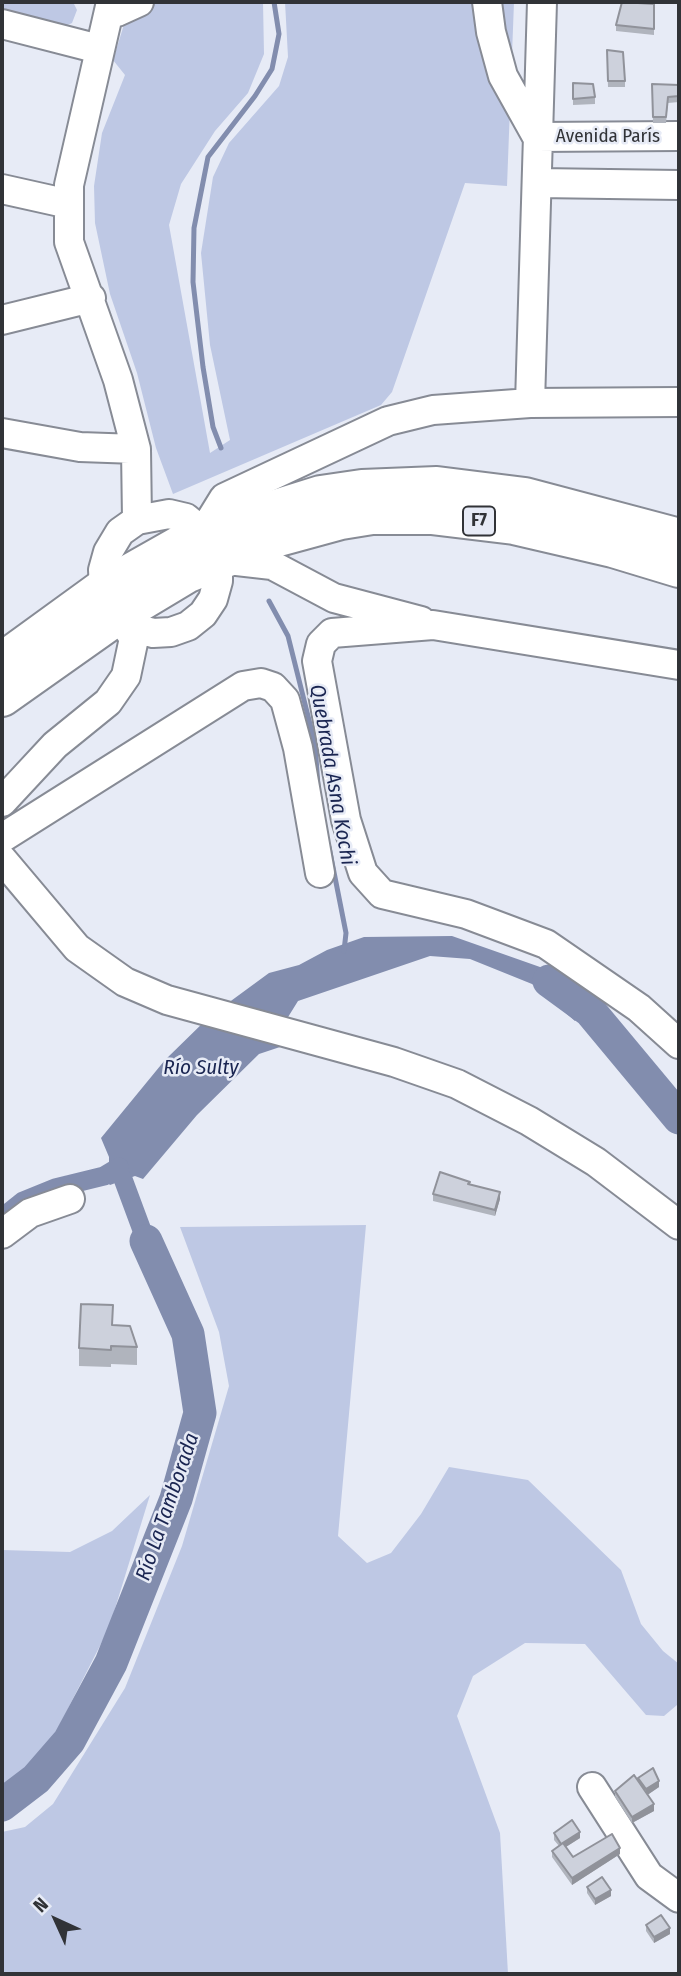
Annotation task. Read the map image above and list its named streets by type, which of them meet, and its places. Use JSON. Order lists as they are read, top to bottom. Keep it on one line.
{"streets":{"highway":["F7"],"street":["Avenida París"]},"water":["Quebrada Asna Kochi","Río Sulty","Río La Tamborada"],"north":"top left"}
